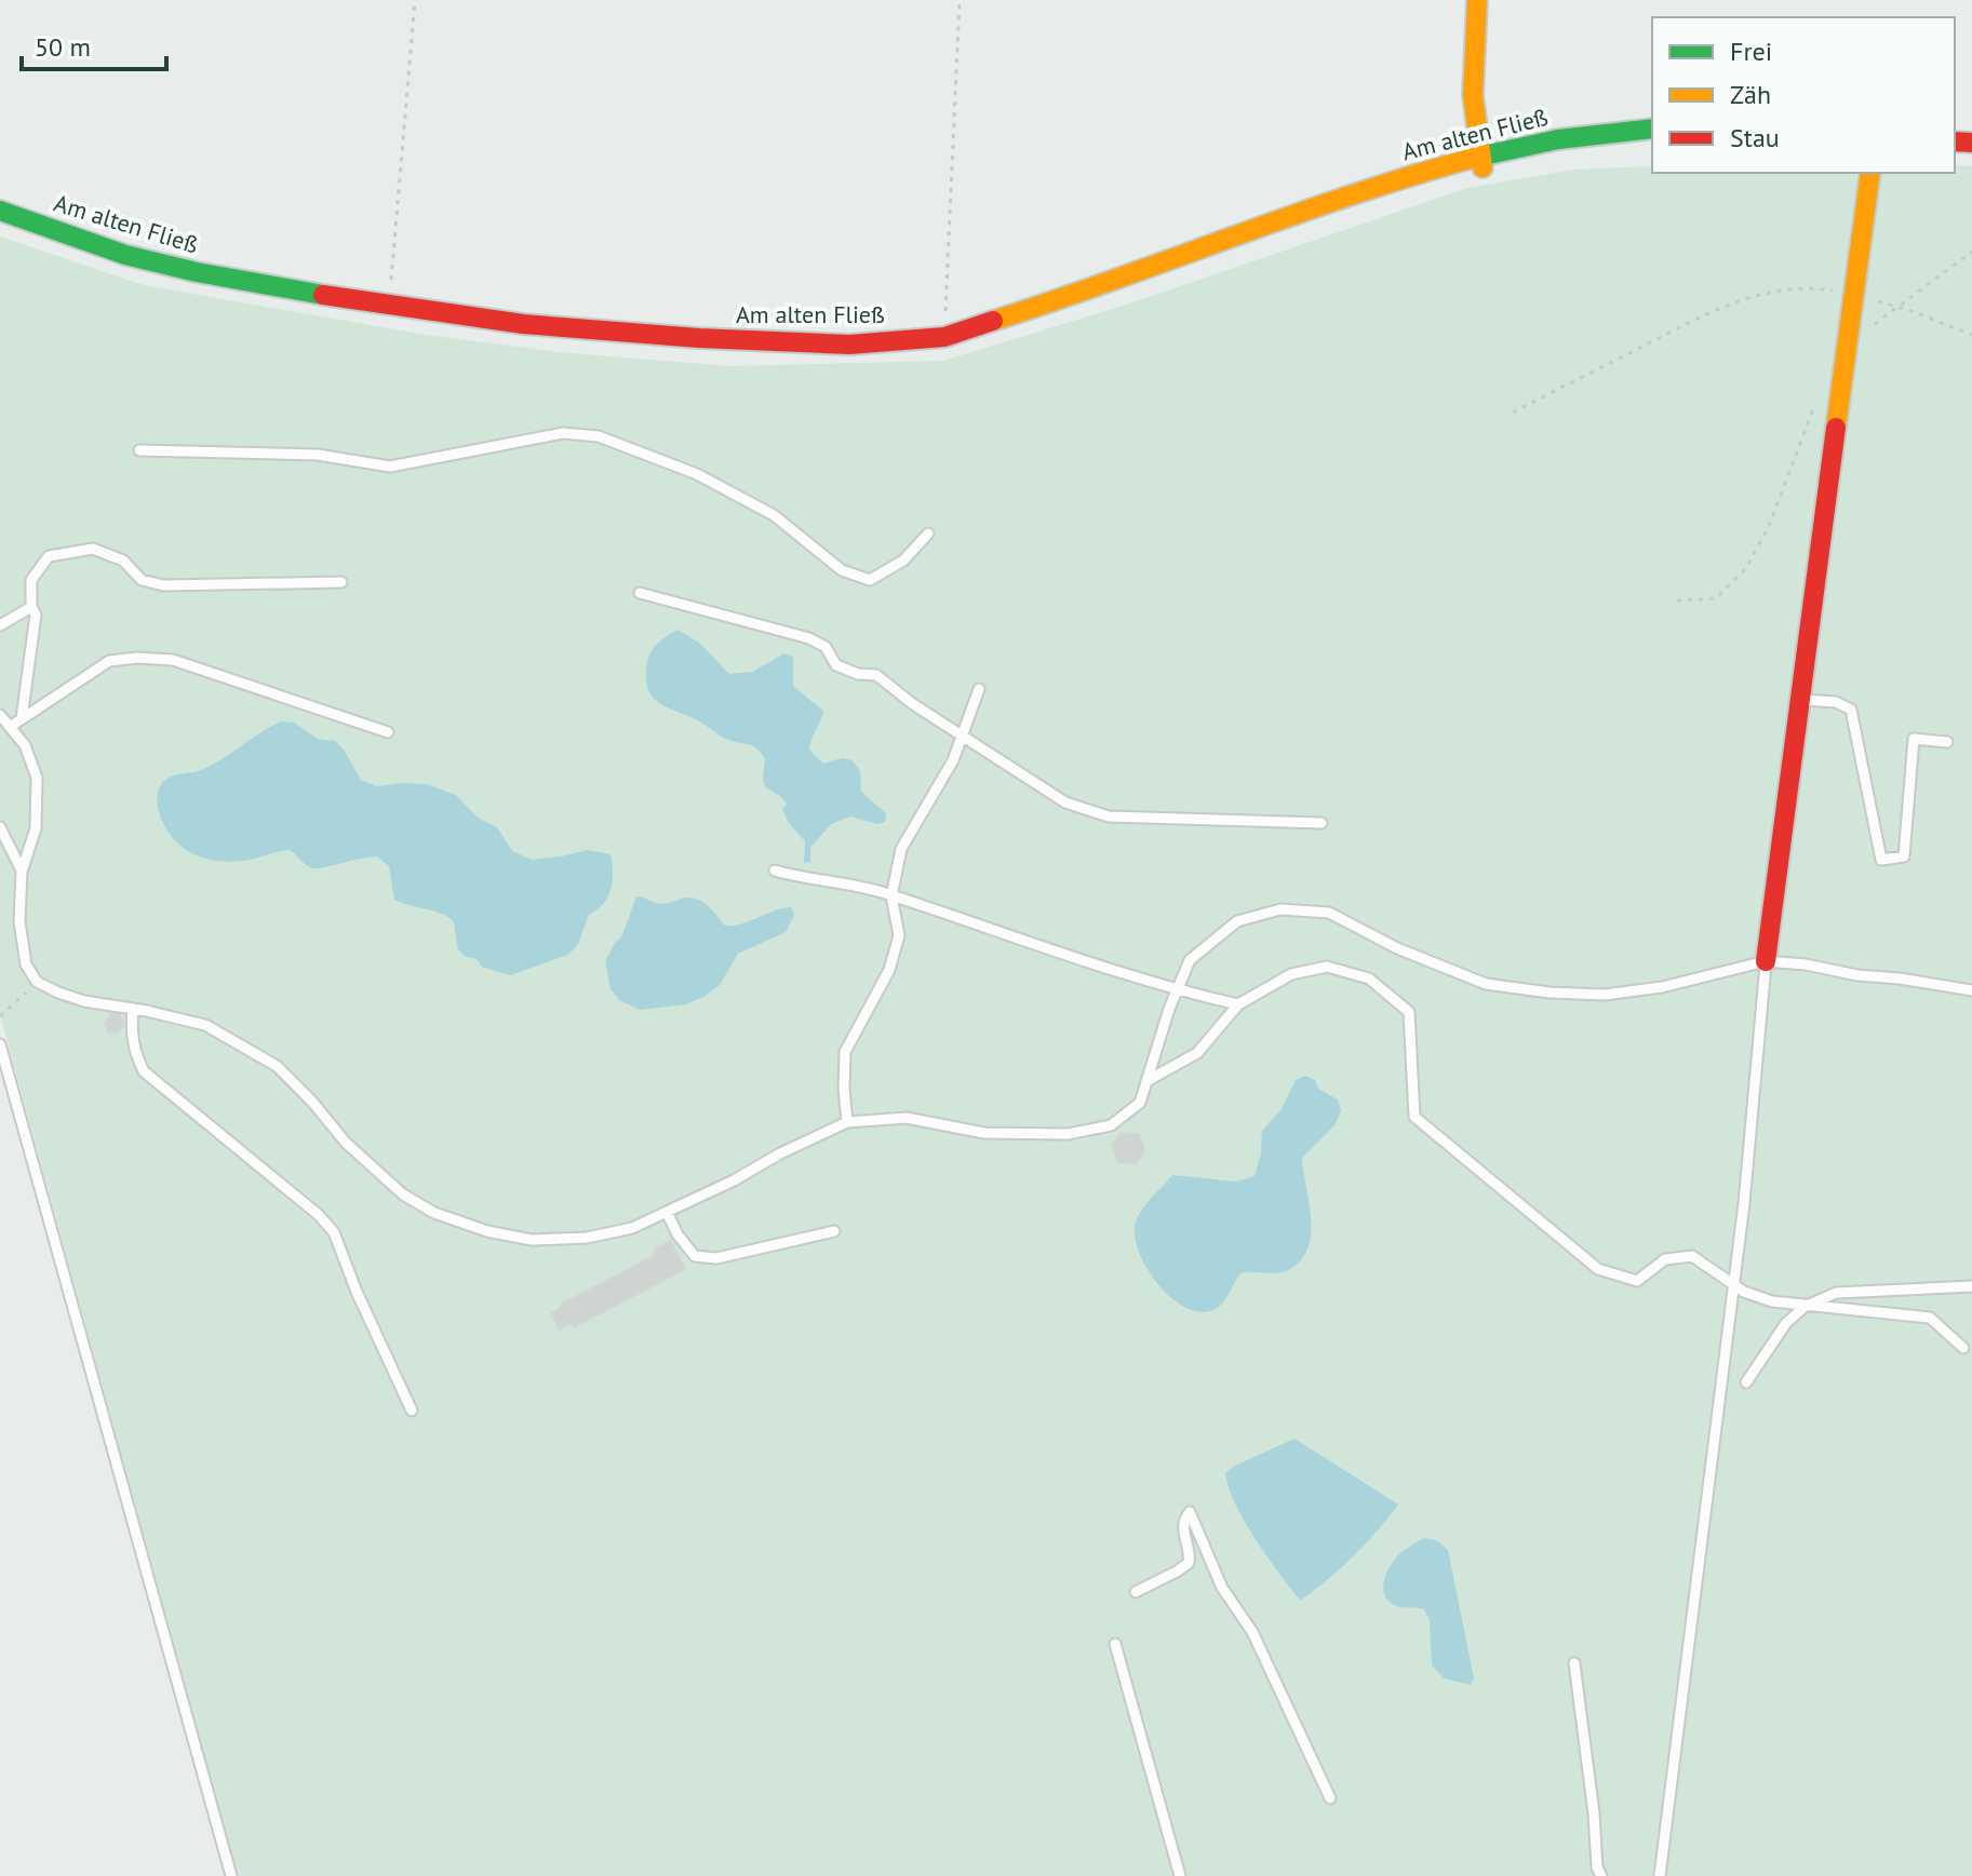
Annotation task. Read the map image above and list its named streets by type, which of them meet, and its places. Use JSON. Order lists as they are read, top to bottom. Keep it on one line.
{"streets":{"main road":["Am alten Fließ"]},"legend":["Frei","Zäh","Stau"],"scale_bar":"50 m"}
